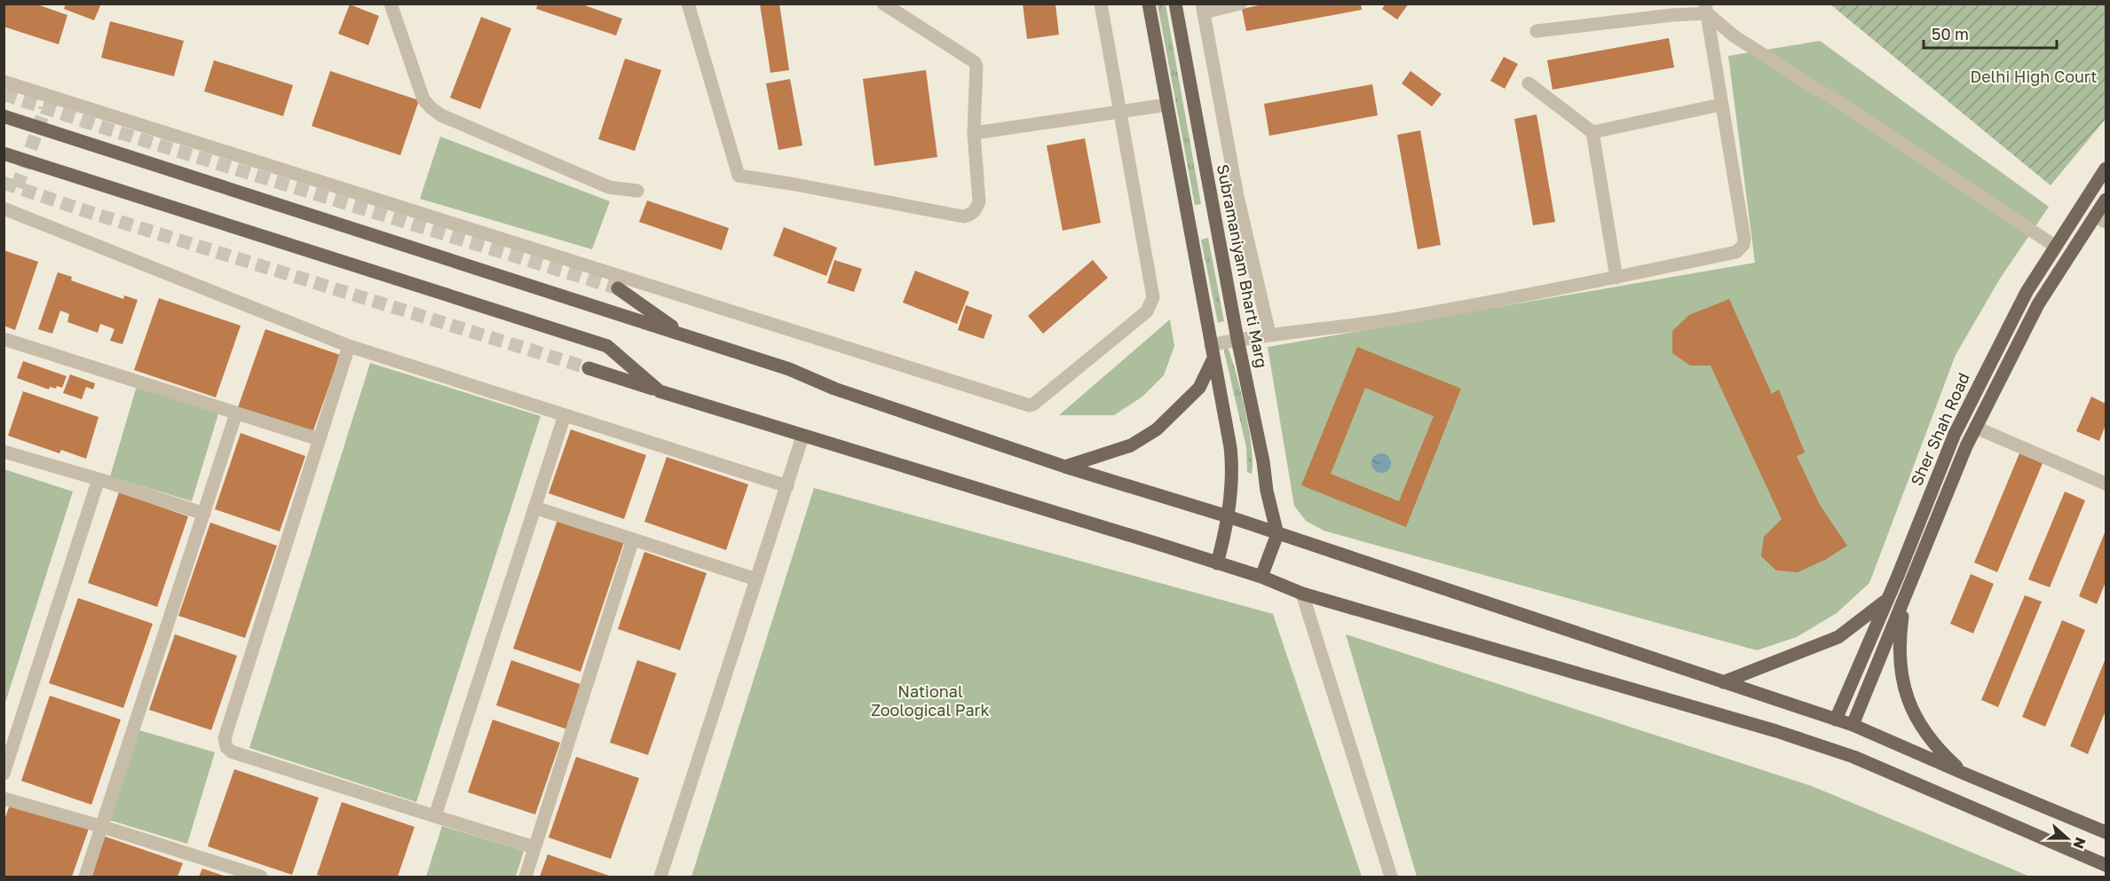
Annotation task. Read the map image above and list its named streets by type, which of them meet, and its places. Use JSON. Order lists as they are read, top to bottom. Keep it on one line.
{"streets":{"main road":["Subramaniyam Bharti Marg","Sher Shah Road"]},"parks":["Delhi High Court","National Zoological Park"],"scale_bar":"50 m","north":"right"}
